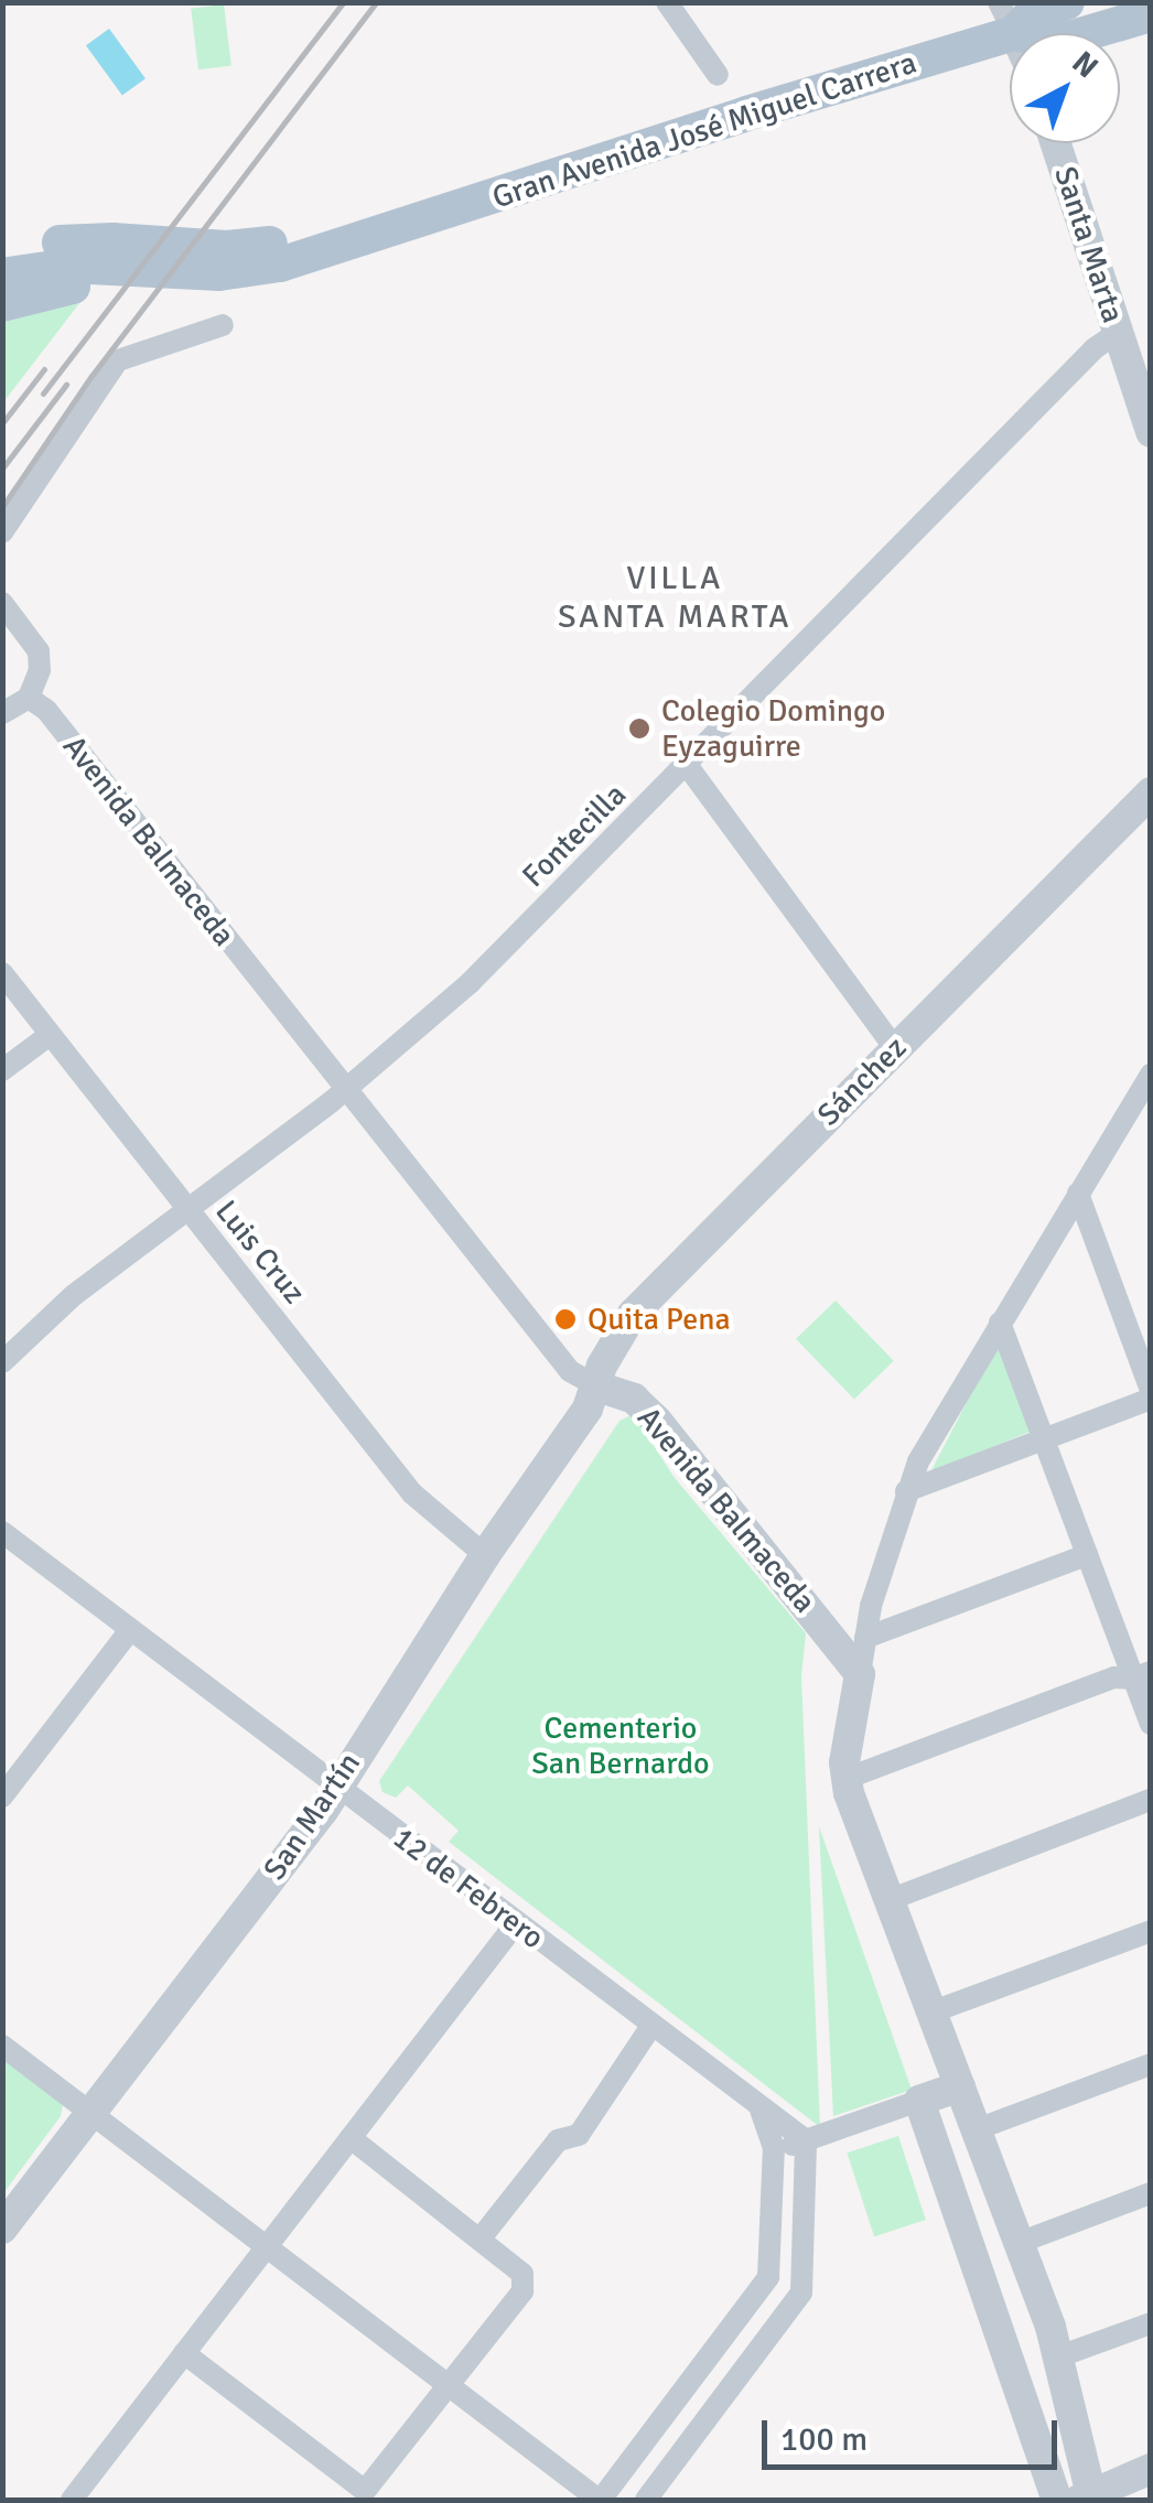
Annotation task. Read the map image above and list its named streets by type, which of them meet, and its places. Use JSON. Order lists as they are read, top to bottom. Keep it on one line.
{"streets":{"main road":["Gran Avenida José Miguel Carrera"],"street":["Santa Marta","Fontecilla","Avenida Balmaceda","Sánchez","Luis Cruz","San Martín","12 de Febrero"]},"crossings":[["Santa Marta","Fontecilla"],["Fontecilla","Avenida Balmaceda"],["Fontecilla","Luis Cruz"],["Avenida Balmaceda","Sánchez"],["Avenida Balmaceda","San Martín"],["Sánchez","San Martín"],["Luis Cruz","San Martín"],["San Martín","12 de Febrero"]],"districts":["VILLA SANTA MARTA"],"parks":["Cementerio San Bernardo"],"places":["Colegio Domingo Eyzaguirre","Quita Pena"],"scale_bar":"100 m","north":"top right"}
